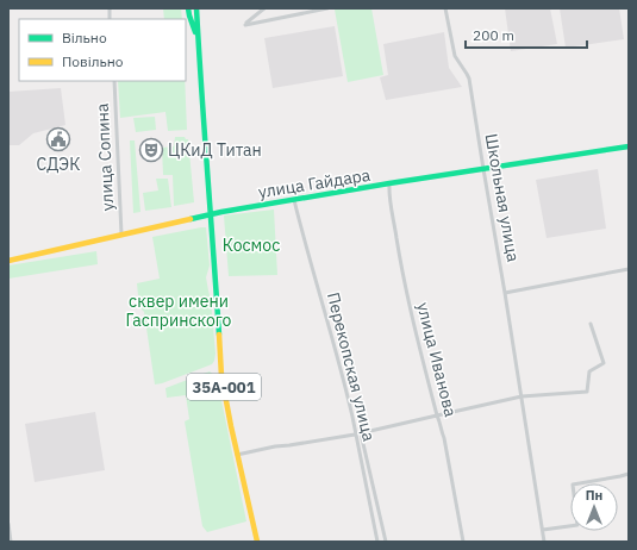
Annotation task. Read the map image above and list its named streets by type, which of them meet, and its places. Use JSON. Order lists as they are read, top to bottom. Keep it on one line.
{"streets":{"main road":["улица Гайдара","35А-001"],"street":["улица Сопина","Школьная улица","улица Иванова","Перекопская улица"]},"crossings":[["улица Сопина","улица Гайдара"],["улица Гайдара","Школьная улица"],["улица Гайдара","улица Иванова"],["улица Гайдара","Перекопская улица"],["улица Гайдара","35А-001"]],"parks":["Космос","сквер имени Гаспринского"],"places":{"public building":["СДЭК"],"theatre":["ЦКиД Титан"]},"legend":["Вільно","Повільно"],"scale_bar":"200 m","north":"top"}
